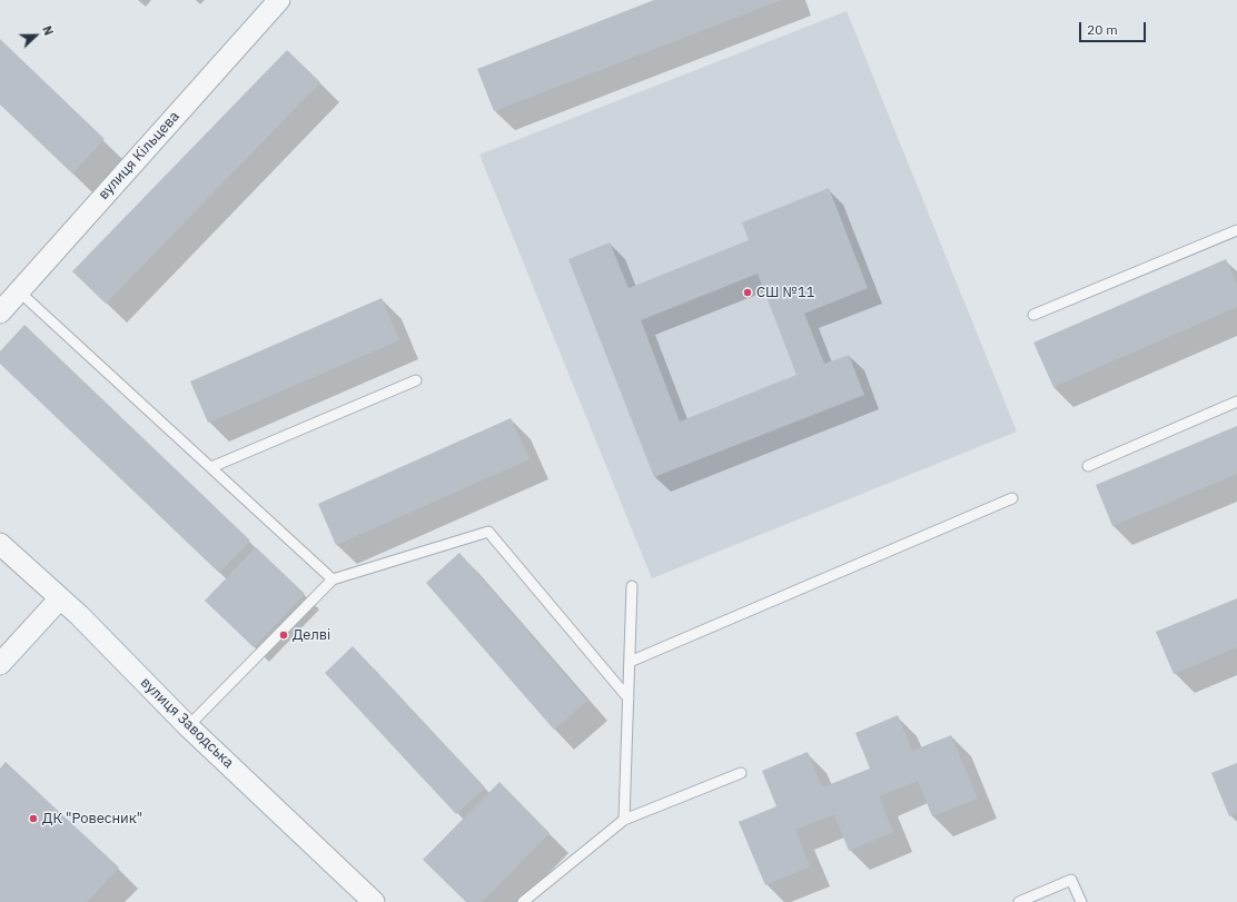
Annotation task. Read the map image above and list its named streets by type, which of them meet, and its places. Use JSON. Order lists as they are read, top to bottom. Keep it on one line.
{"streets":{"street":["вулиця Кільцева","вулиця Заводська"]},"places":["СШ №11","Делвi","ДК \"Ровесник\""],"scale_bar":"20 m","north":"right"}
